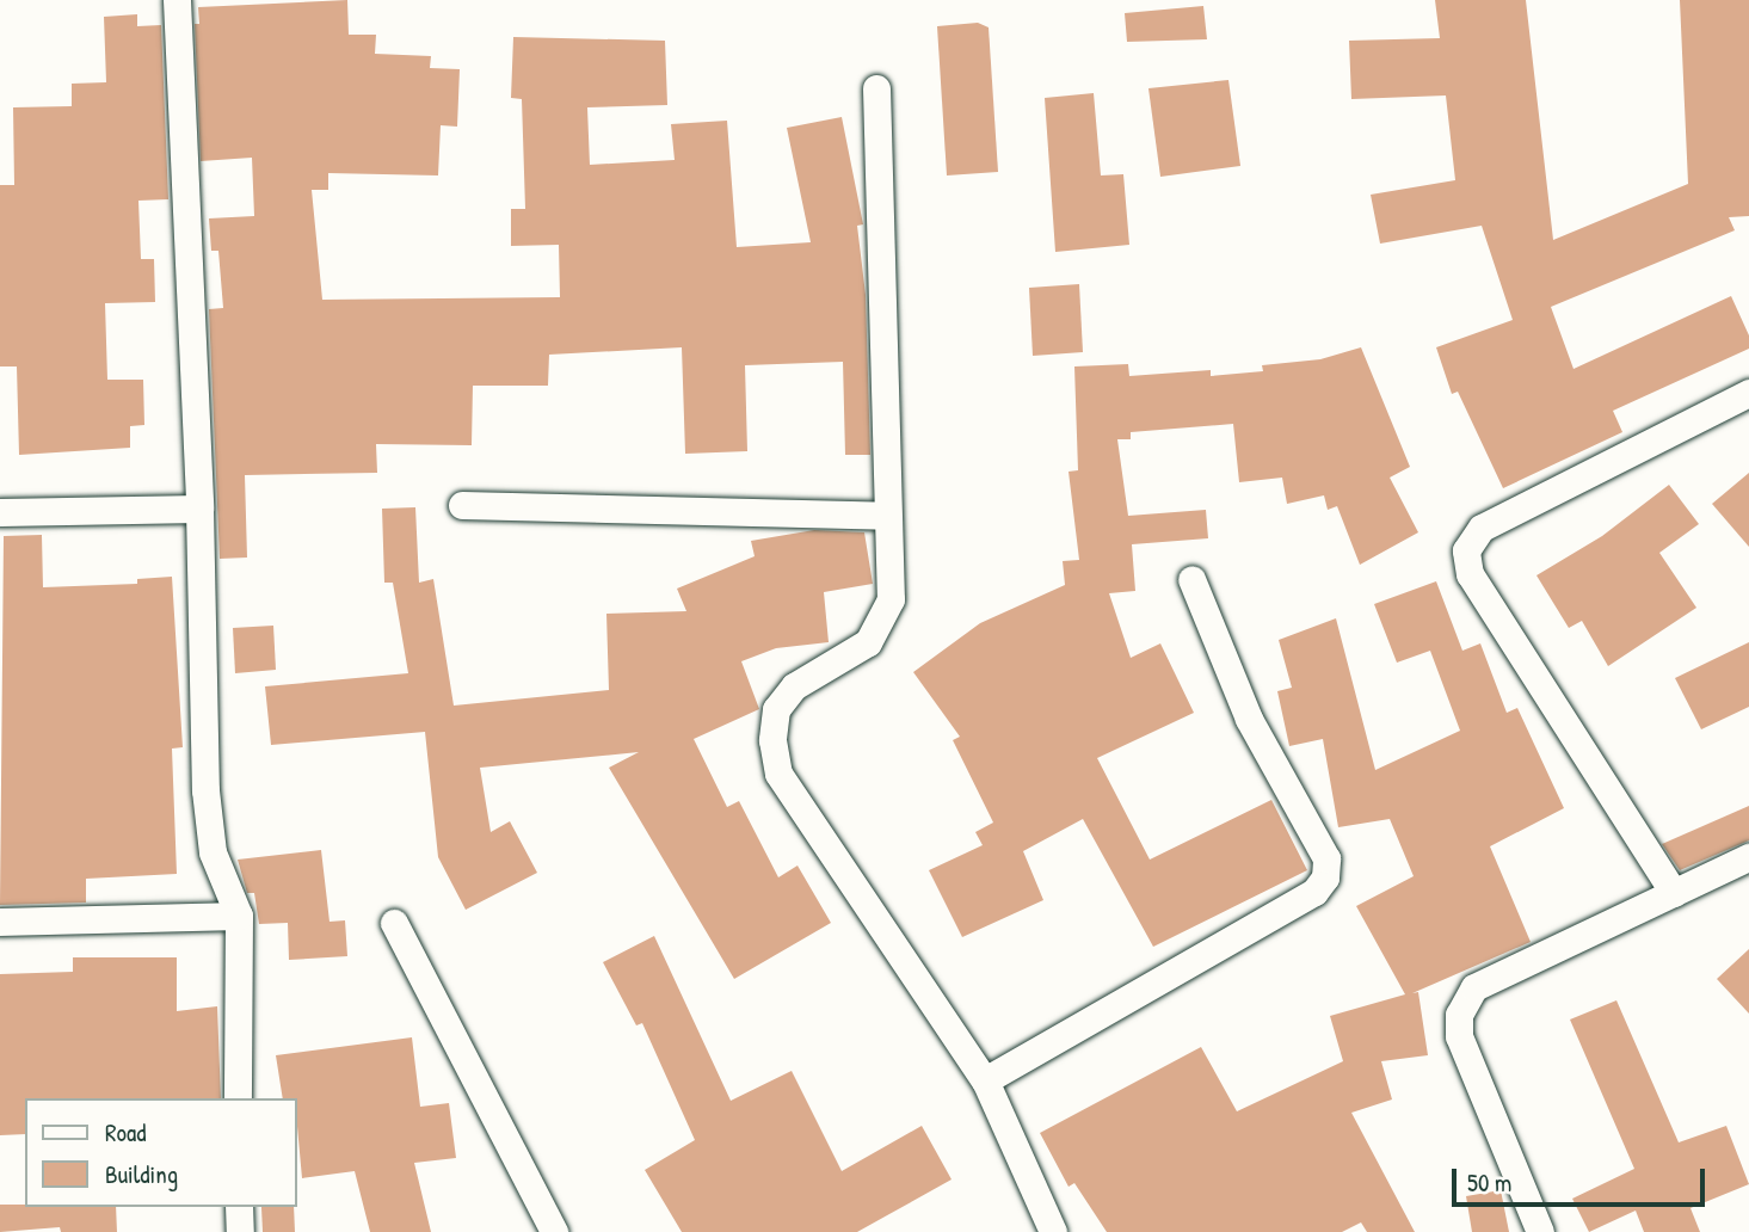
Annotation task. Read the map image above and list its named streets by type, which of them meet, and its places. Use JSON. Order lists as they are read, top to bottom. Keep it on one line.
{"legend":["Road","Building"],"scale_bar":"50 m"}
